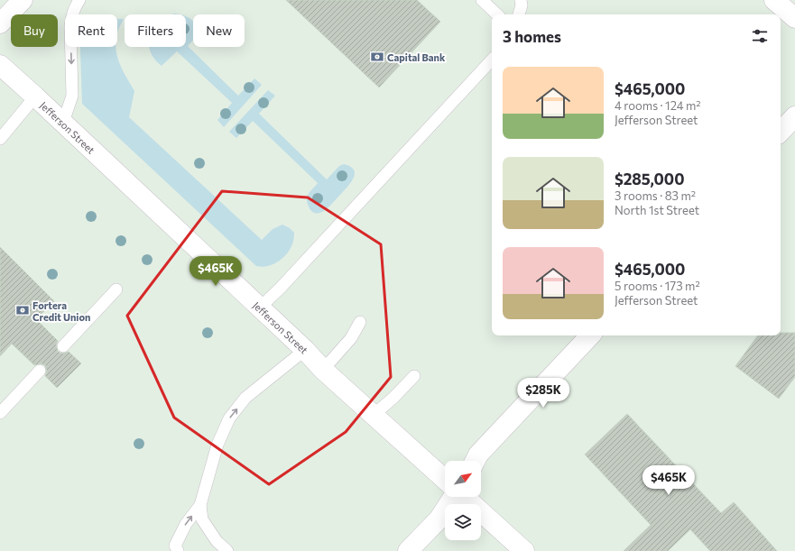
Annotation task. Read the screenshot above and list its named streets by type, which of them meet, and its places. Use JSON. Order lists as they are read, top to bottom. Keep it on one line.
{"streets":{"street":["Jefferson Street"]},"places":{"bank":["Capital Bank","Fortera Credit Union"]},"north":"top right","page":{"chip":["Buy","Rent","Filters","New"],"heading":"3 homes","list":[{"name":"$465,000","note":"4 rooms · 124 m² · Jefferson Street"},{"name":"$285,000","note":"3 rooms · 83 m² · North 1st Street"},{"name":"$465,000","note":"5 rooms · 173 m² · Jefferson Street"}],"price":["$465K","$285K","$465K"]}}
